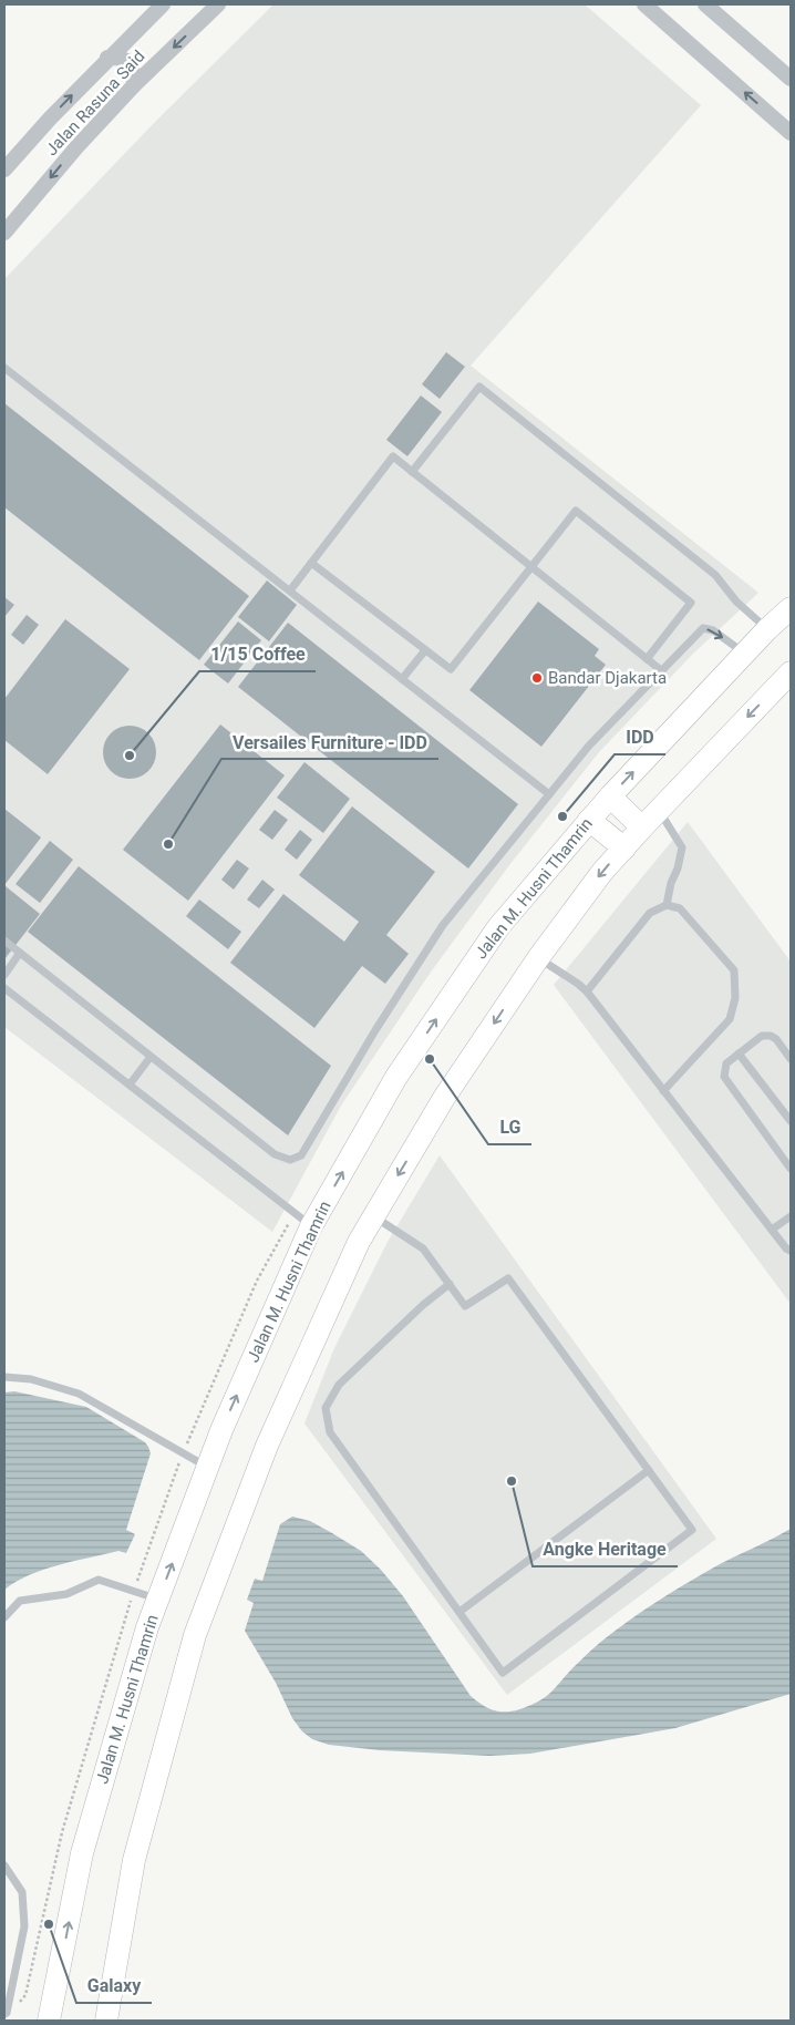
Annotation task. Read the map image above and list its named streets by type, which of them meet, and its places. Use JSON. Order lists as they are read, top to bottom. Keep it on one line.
{"streets":{"main road":["Jalan M. Husni Thamrin"],"street":["Jalan Rasuna Said"]},"places":["Bandar Djakarta","1/15 Coffee","IDD","Versailes Furniture - IDD","LG","Angke Heritage","Galaxy"]}
